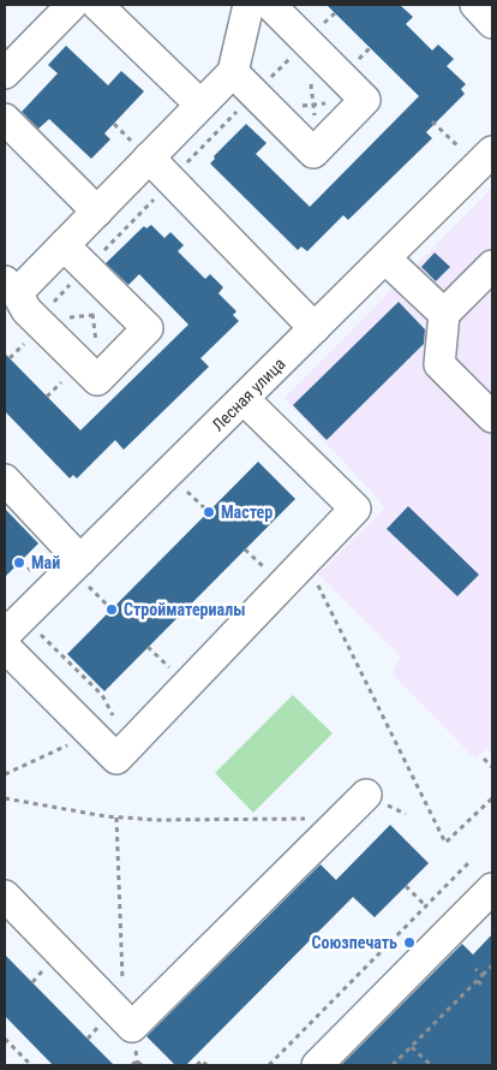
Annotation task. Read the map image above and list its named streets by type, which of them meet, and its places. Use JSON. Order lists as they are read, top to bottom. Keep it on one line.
{"streets":{"street":["Лесная улица"]},"places":["Мастер","Май","Стройматериалы","Союзпечать"]}
